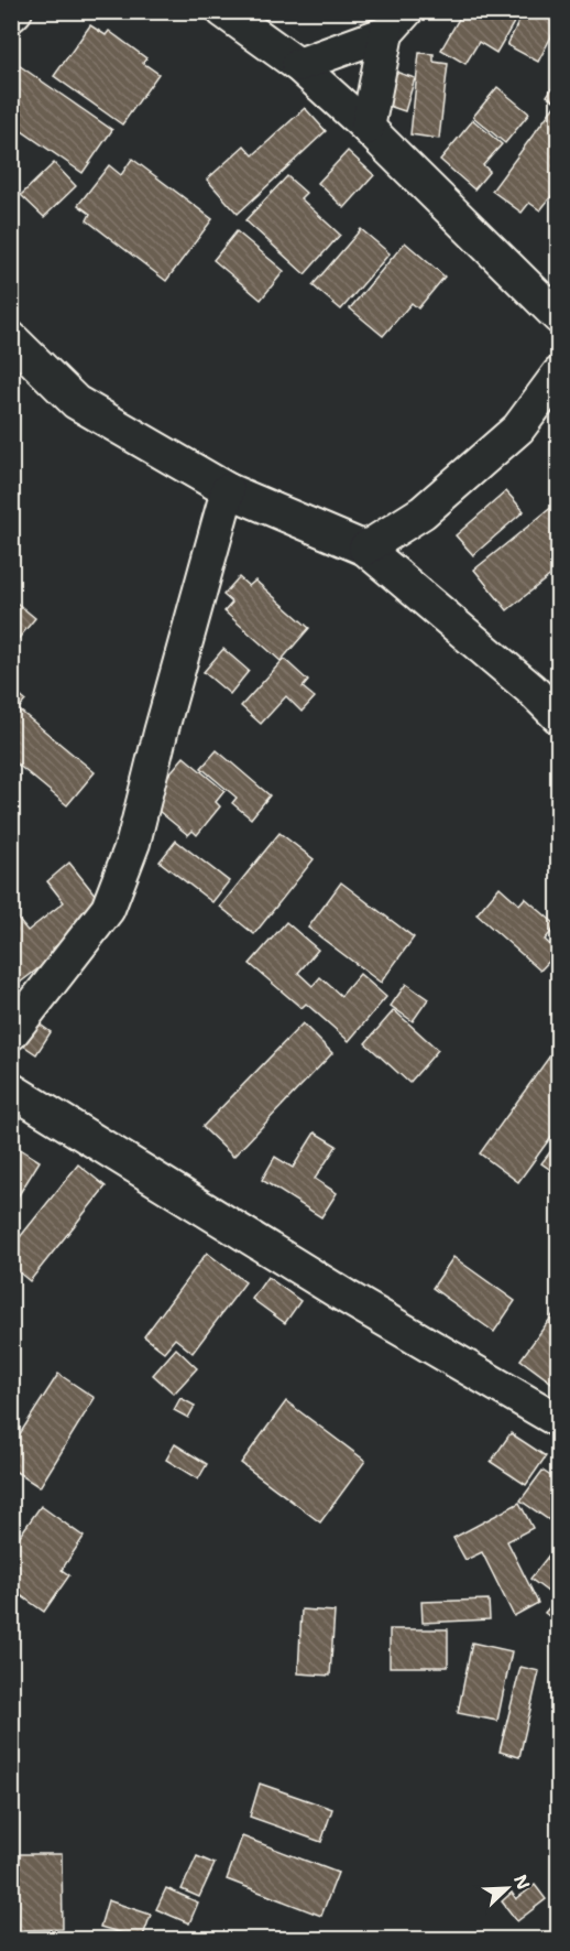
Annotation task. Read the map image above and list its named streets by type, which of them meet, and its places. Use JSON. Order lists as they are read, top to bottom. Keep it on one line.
{"north":"top right"}
